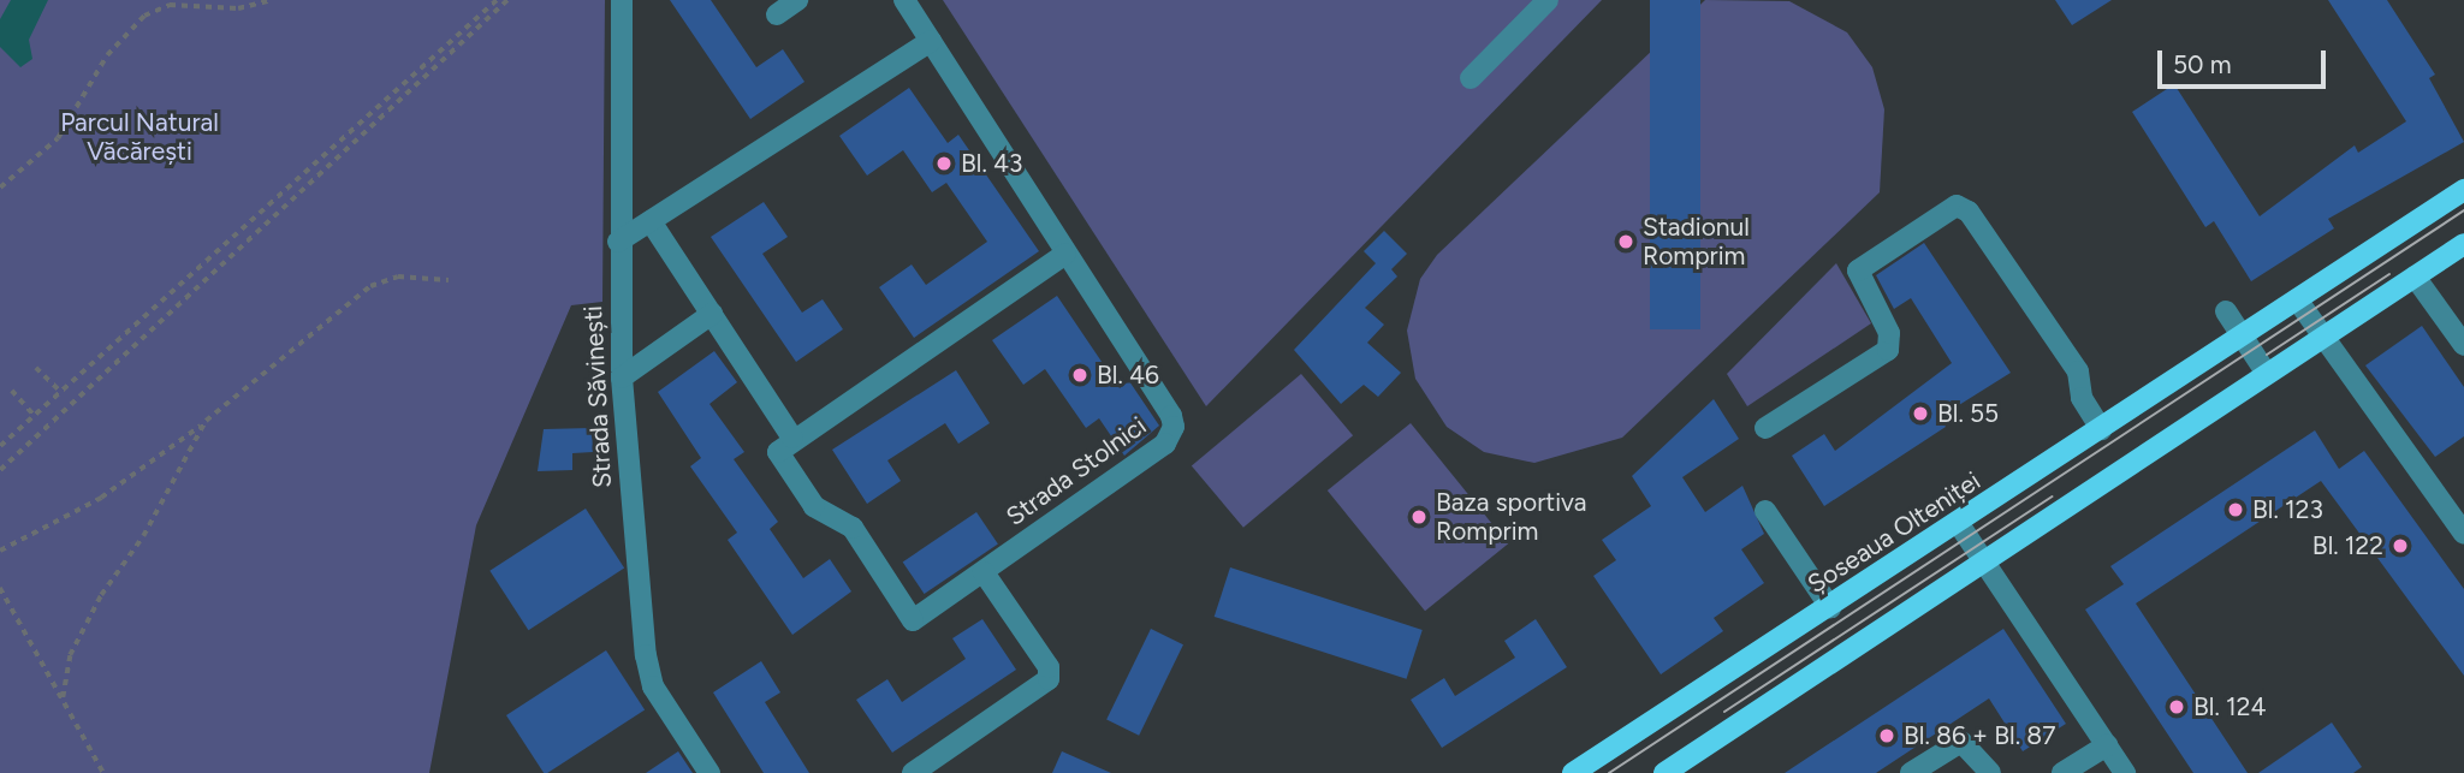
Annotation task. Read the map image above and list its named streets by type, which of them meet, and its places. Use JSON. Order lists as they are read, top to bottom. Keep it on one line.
{"streets":{"main road":["Șoseaua Olteniței"],"street":["Strada Săvinești","Strada Stolnici"]},"parks":["Parcul Natural Văcărești"],"places":["Bl. 43","Stadionul Romprim","Bl. 46","Bl. 55","Bl. 123","Baza sportiva Romprim","Bl. 122","Bl. 124","Bl. 86 + Bl. 87"],"scale_bar":"50 m"}
